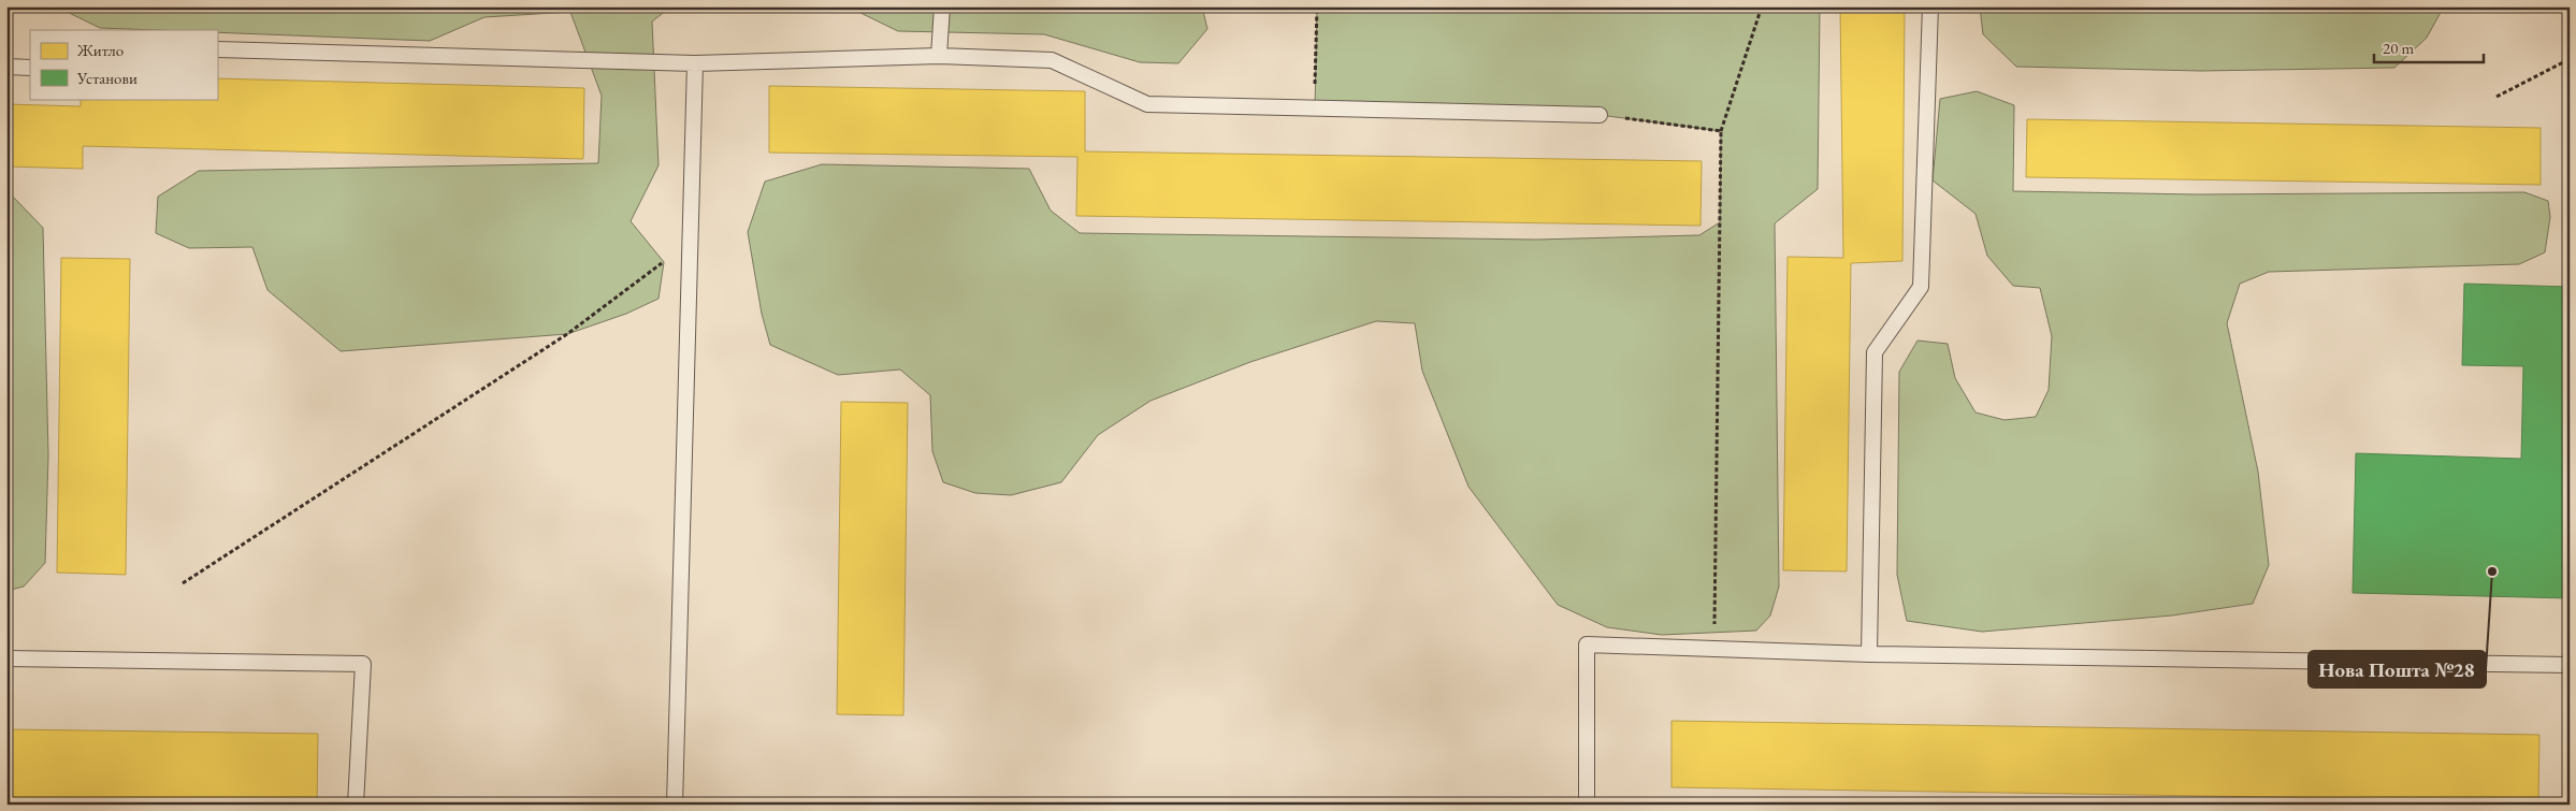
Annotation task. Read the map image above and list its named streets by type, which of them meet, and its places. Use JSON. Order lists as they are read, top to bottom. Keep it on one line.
{"places":["Нова Пошта №28"],"legend":["Житло","Установи"],"scale_bar":"20 m"}
